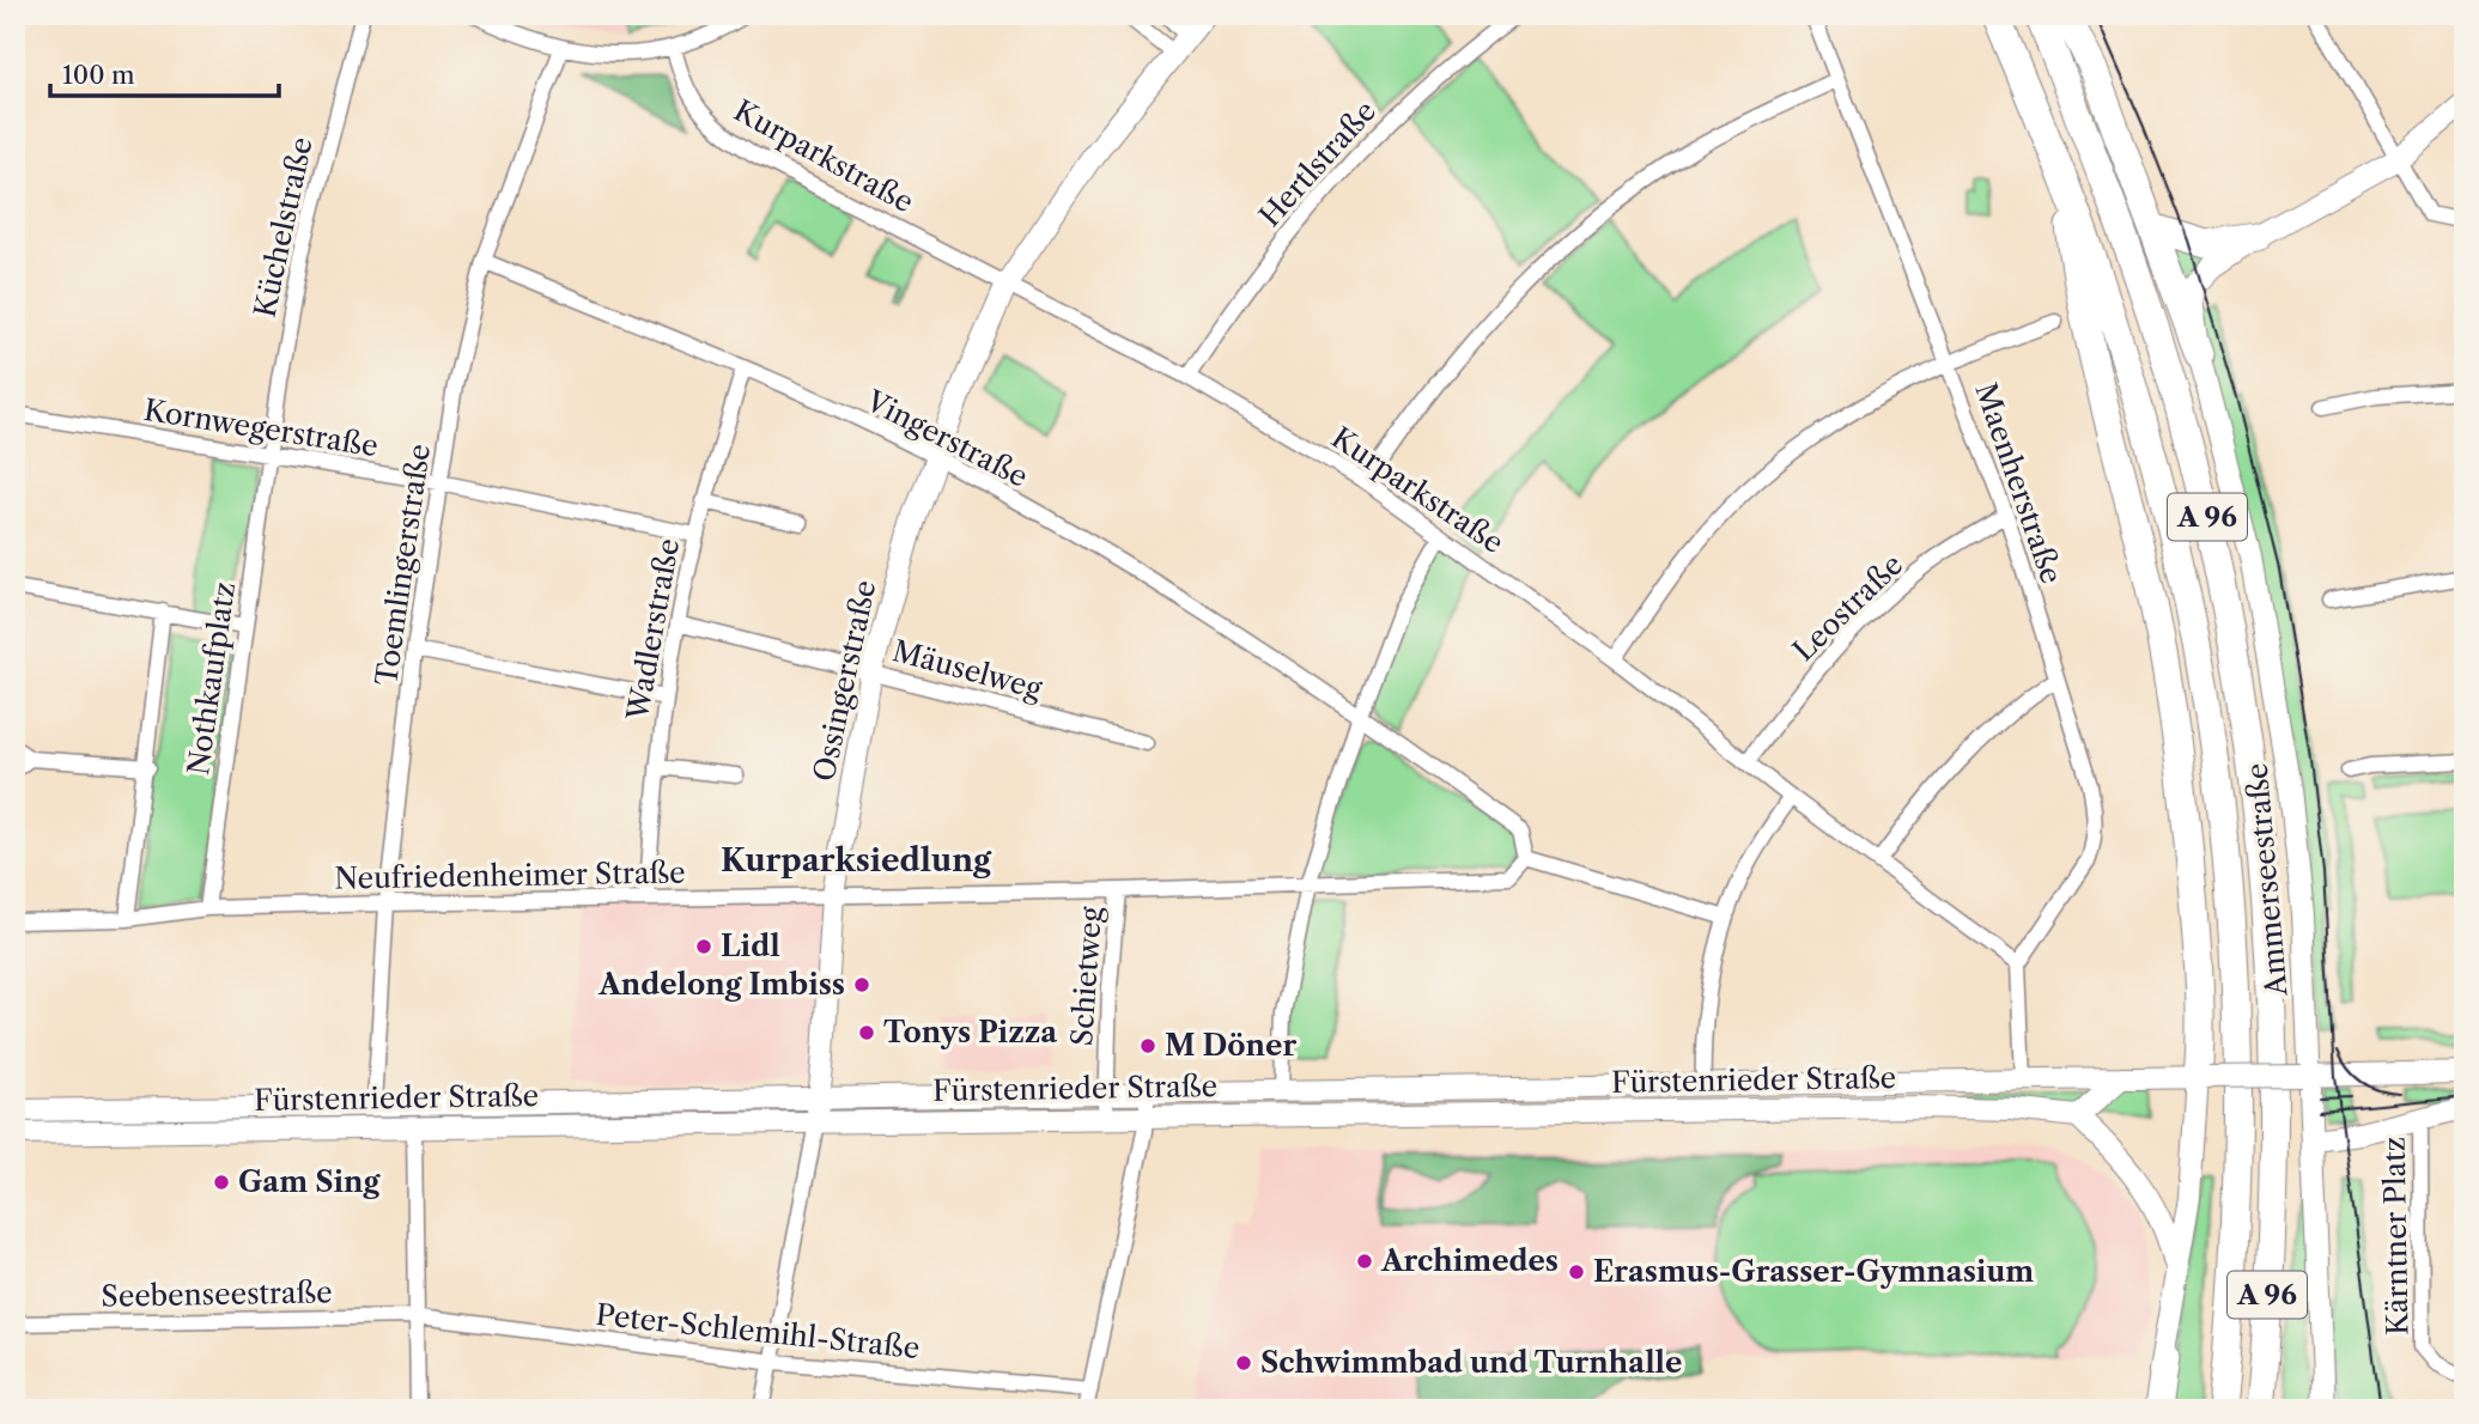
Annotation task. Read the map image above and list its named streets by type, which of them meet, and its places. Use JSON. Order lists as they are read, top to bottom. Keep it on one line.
{"streets":{"highway":["A 96"],"main road":["Ossingerstraße","Ammerseestraße","Fürstenrieder Straße"],"street":["Kurparkstraße","Hertlstraße","Küchelstraße","Kornwegerstraße","Vingerstraße","Maenherstraße","Toemlingerstraße","Leostraße","Wadlerstraße","Mäuselweg","Nothkaufplatz","Neufriedenheimer Straße","Schietweg","Kärntner Platz","Seebenseestraße","Peter-Schlemihl-Straße"]},"crossings":[["Kurparkstraße","Hertlstraße"],["Kurparkstraße","Maenherstraße"],["Kurparkstraße","Leostraße"],["Kurparkstraße","Ossingerstraße"],["Küchelstraße","Kornwegerstraße"],["Küchelstraße","Nothkaufplatz"],["Kornwegerstraße","Toemlingerstraße"],["Kornwegerstraße","Wadlerstraße"],["Kornwegerstraße","Nothkaufplatz"],["Vingerstraße","Toemlingerstraße"],["Vingerstraße","Wadlerstraße"],["Vingerstraße","Ossingerstraße"],["Vingerstraße","Neufriedenheimer Straße"],["Maenherstraße","Leostraße"],["Toemlingerstraße","Neufriedenheimer Straße"],["Toemlingerstraße","Fürstenrieder Straße"],["Wadlerstraße","Mäuselweg"],["Wadlerstraße","Neufriedenheimer Straße"],["Mäuselweg","Ossingerstraße"],["Nothkaufplatz","Neufriedenheimer Straße"],["Ossingerstraße","Neufriedenheimer Straße"],["Ossingerstraße","Fürstenrieder Straße"],["Neufriedenheimer Straße","Schietweg"],["Ammerseestraße","Fürstenrieder Straße"],["Schietweg","Fürstenrieder Straße"],["Seebenseestraße","Peter-Schlemihl-Straße"]],"districts":["Kurparksiedlung"],"places":["Lidl","Andelong Imbiss","Tonys Pizza","M Döner","Gam Sing","Archimedes","Erasmus-Grasser-Gymnasium","Schwimmbad und Turnhalle"],"scale_bar":"100 m"}
